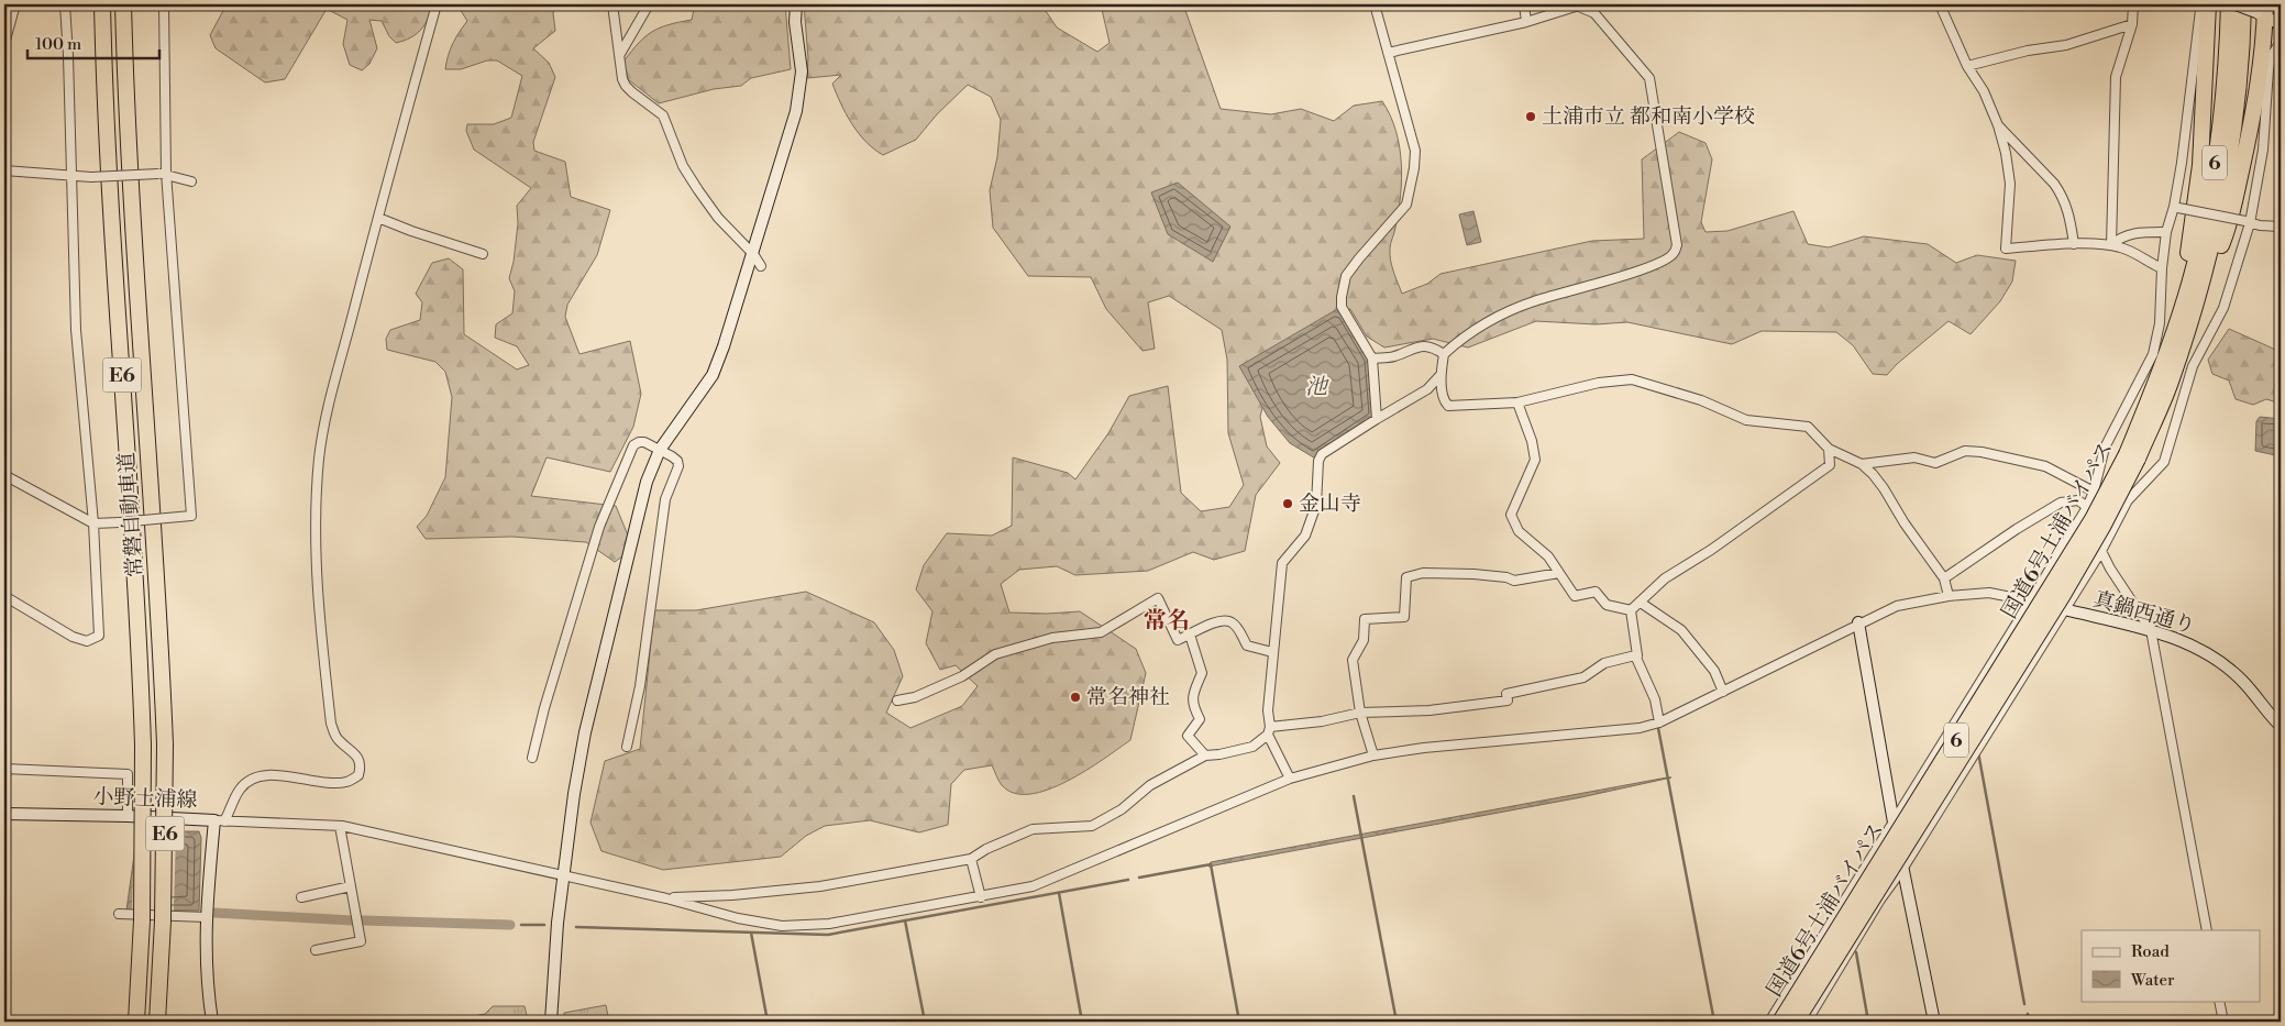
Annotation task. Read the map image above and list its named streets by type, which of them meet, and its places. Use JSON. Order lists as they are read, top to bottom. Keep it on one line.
{"streets":{"highway":["6","E6","常磐自動車道","国道6号土浦バイパス"],"street":["真鍋西通り","小野土浦線"]},"districts":["常名"],"water":["池"],"places":["土浦市立 都和南小学校","金山寺","常名神社"],"legend":["Road","Water"],"scale_bar":"100 m"}
